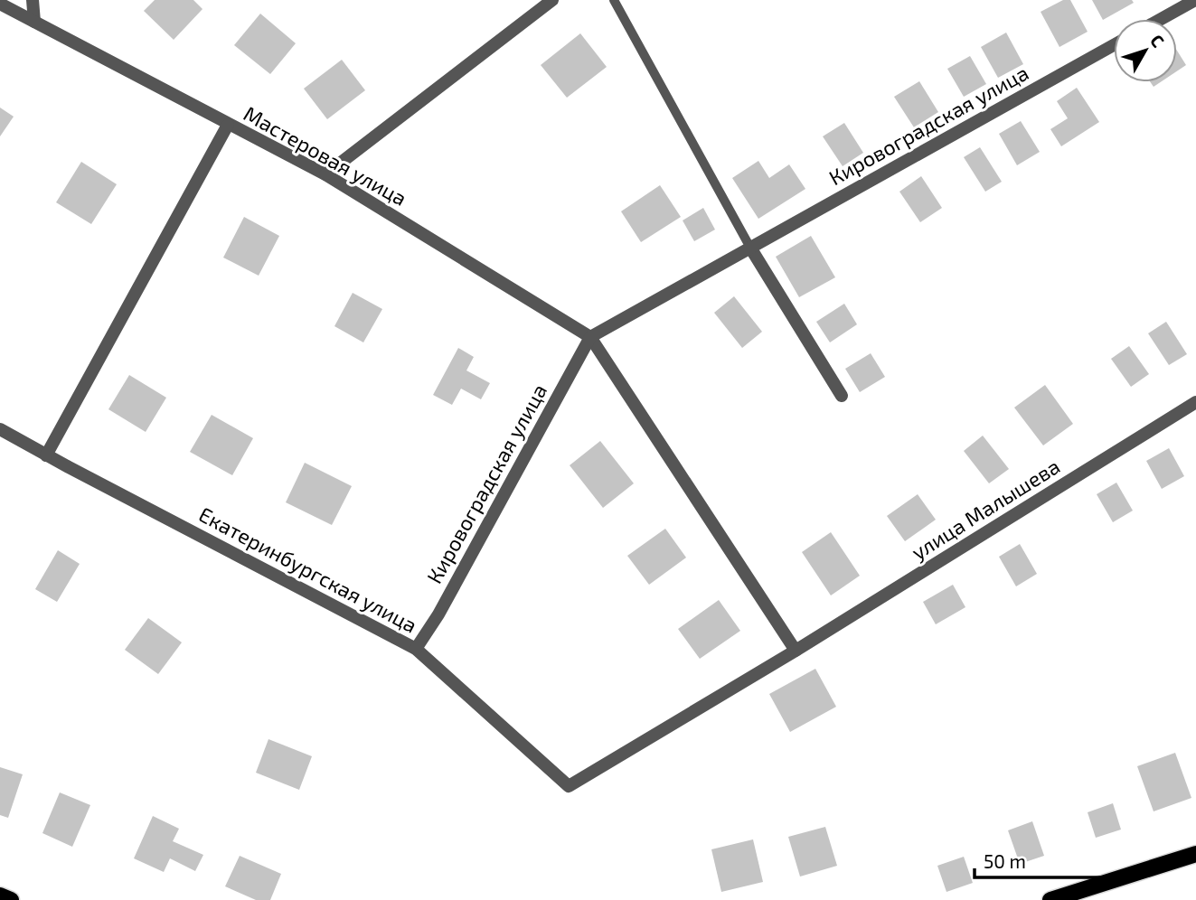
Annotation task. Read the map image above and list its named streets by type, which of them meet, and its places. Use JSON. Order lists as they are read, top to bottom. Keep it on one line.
{"streets":{"street":["Кировоградская улица","Мастеровая улица","улица Малышева","Екатеринбургская улица"]},"crossings":[["Кировоградская улица","Мастеровая улица"],["Кировоградская улица","Екатеринбургская улица"],["улица Малышева","Екатеринбургская улица"]],"scale_bar":"50 m","north":"top right"}
